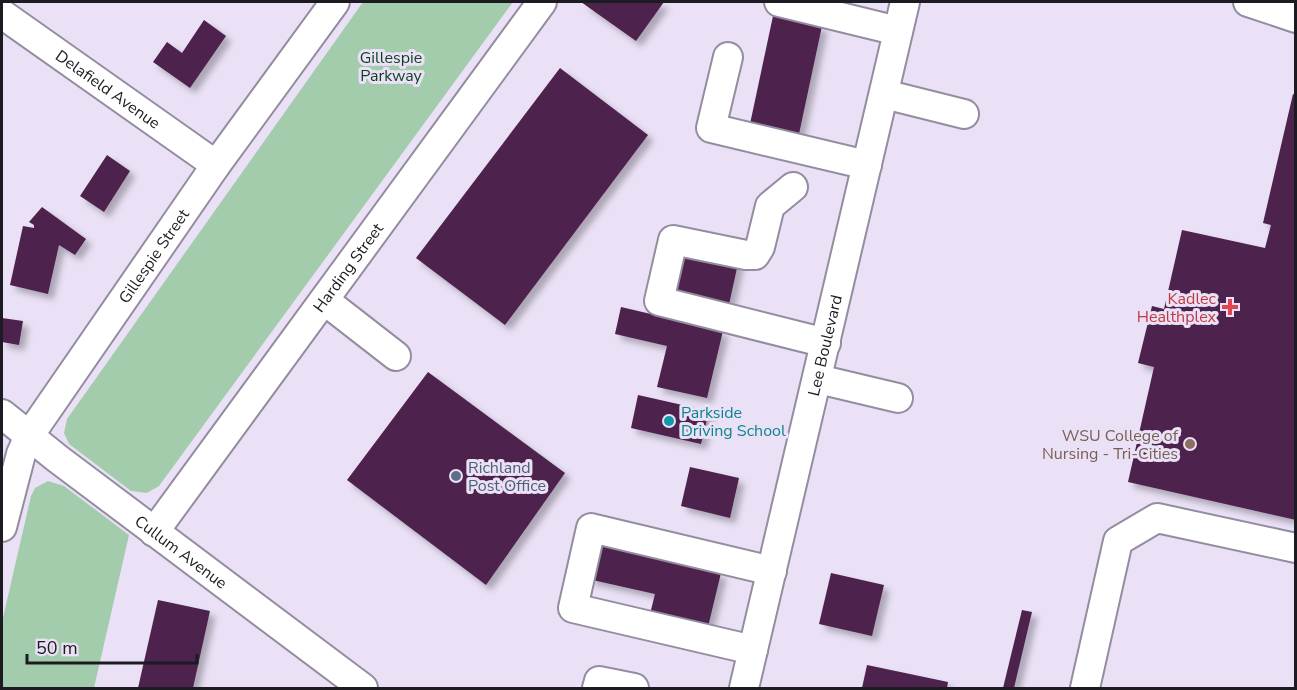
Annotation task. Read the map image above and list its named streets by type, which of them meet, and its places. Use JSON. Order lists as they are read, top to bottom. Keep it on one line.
{"streets":{"street":["Delafield Avenue","Gillespie Street","Harding Street","Lee Boulevard","Cullum Avenue"]},"crossings":[["Delafield Avenue","Gillespie Street"],["Gillespie Street","Cullum Avenue"],["Harding Street","Cullum Avenue"]],"parks":["Gillespie Parkway"],"places":{"health":["Kadlec Healthplex"],"other":["Parkside Driving School","WSU College of Nursing - Tri-Cities","Richland Post Office"]},"scale_bar":"50 m"}
